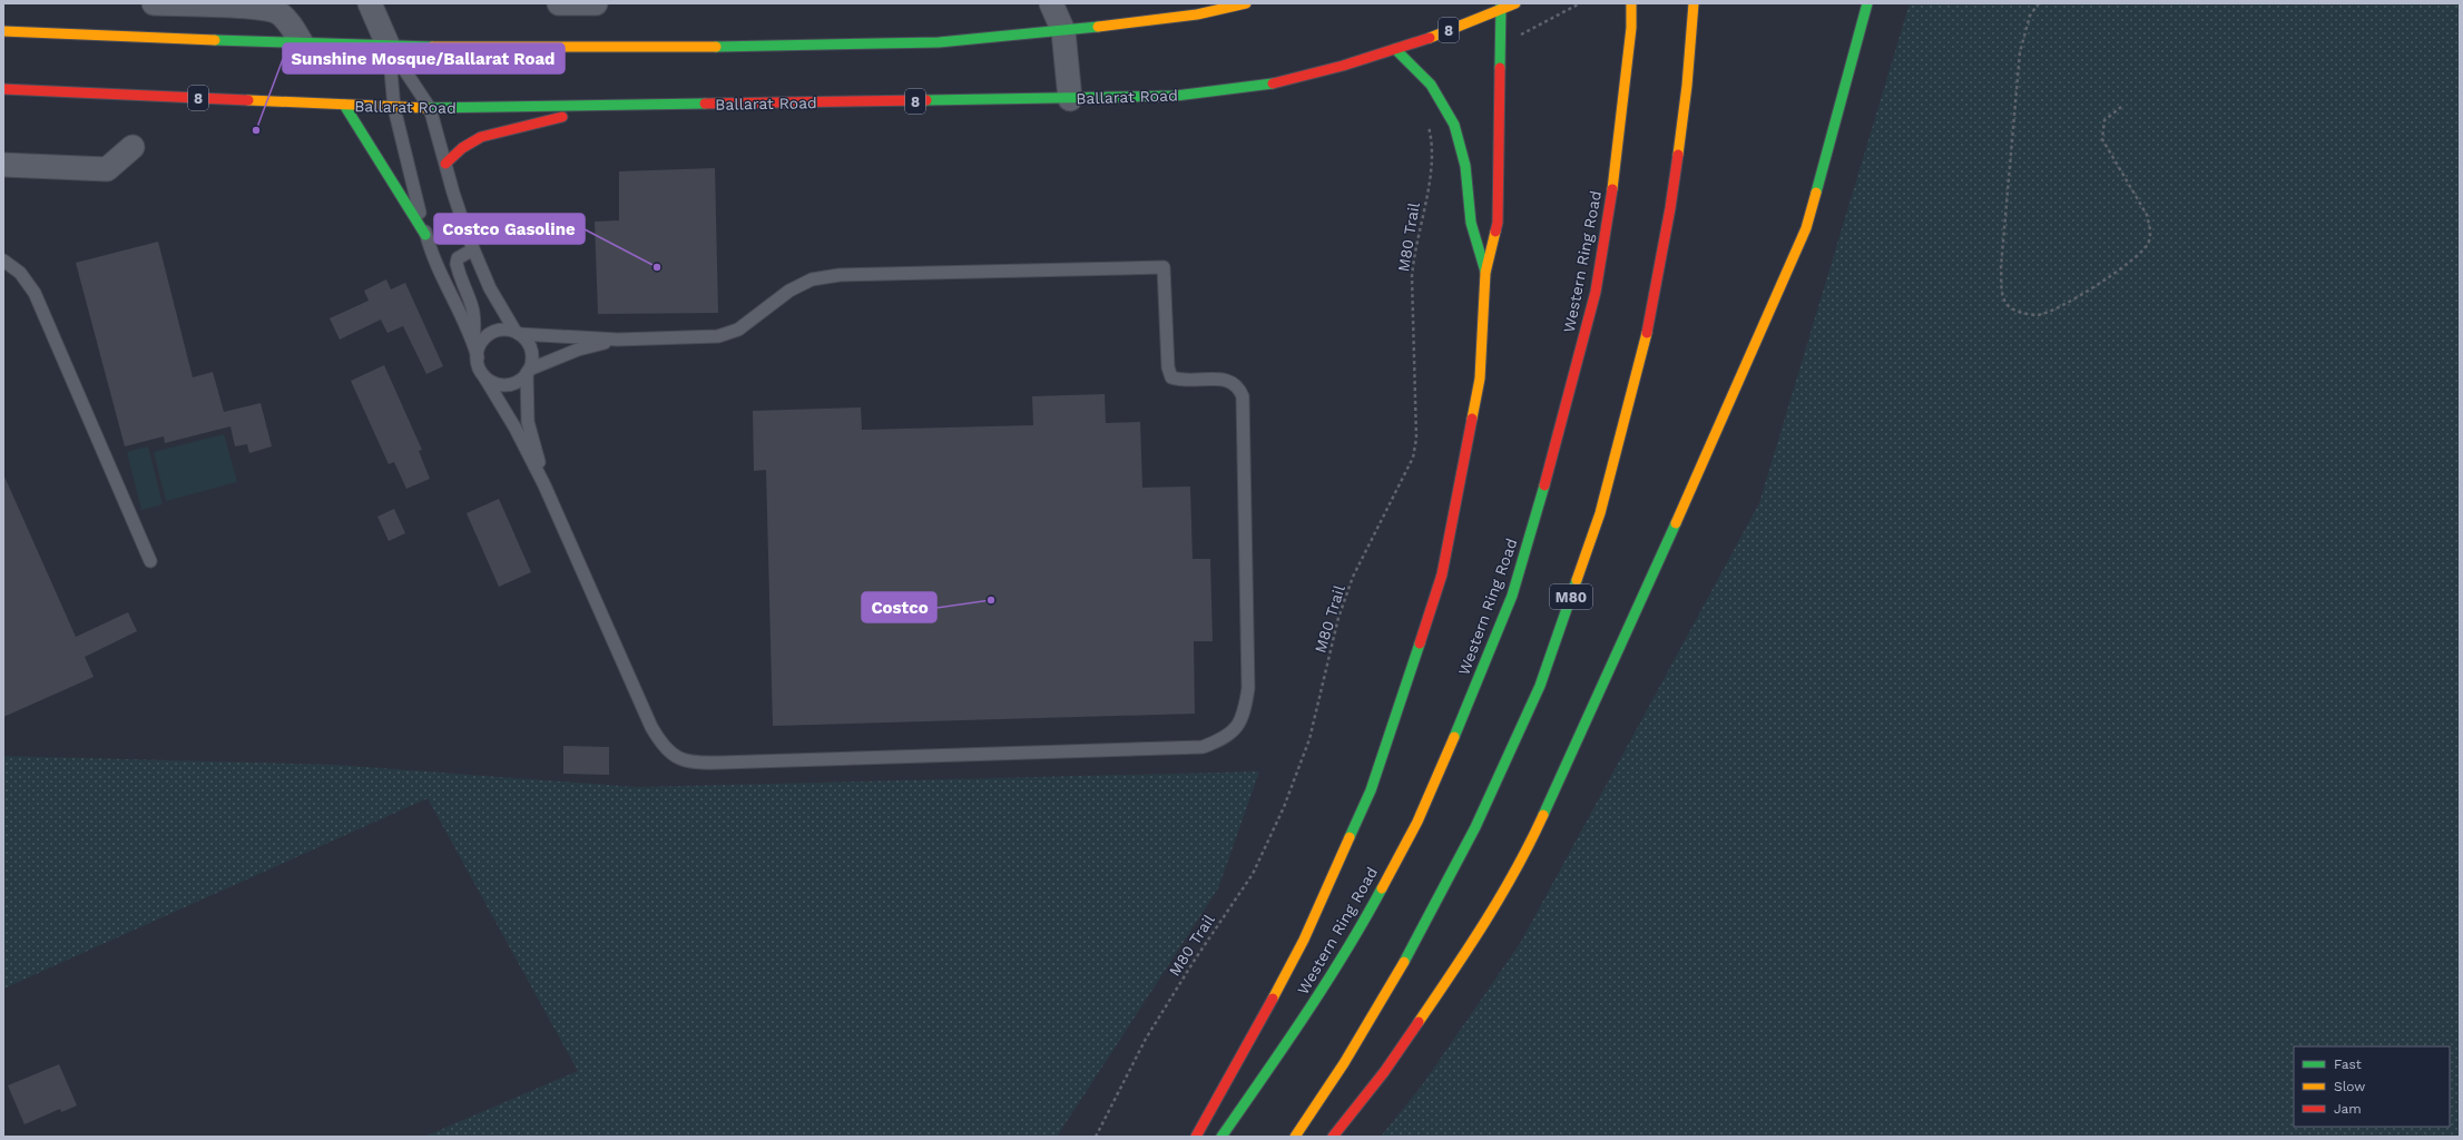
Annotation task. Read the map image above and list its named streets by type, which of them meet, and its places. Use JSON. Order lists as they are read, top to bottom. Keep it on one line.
{"streets":{"highway":["8","Ballarat Road","Western Ring Road","M80"],"path":["M80 Trail"]},"places":["Sunshine Mosque/Ballarat Road","Costco Gasoline","Costco"],"legend":["Fast","Slow","Jam"]}
